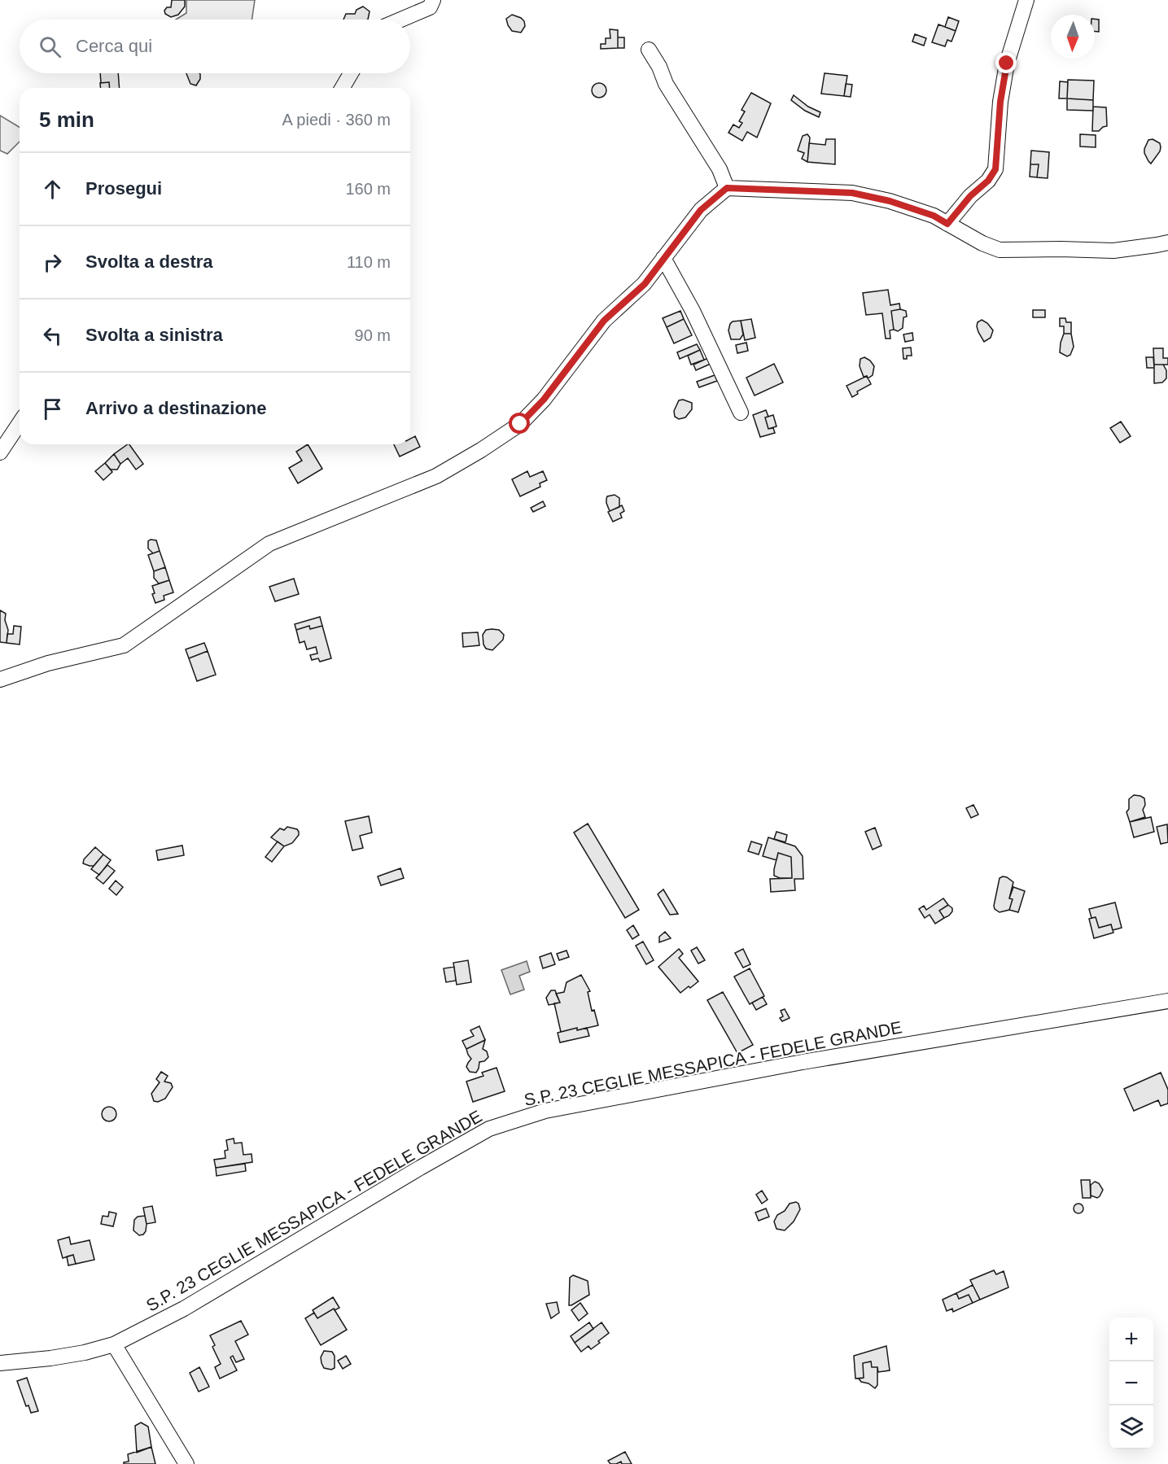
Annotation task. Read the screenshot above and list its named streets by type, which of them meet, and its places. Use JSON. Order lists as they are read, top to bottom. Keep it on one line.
{"streets":{"street":["S.P. 23 CEGLIE MESSAPICA - FEDELE GRANDE"]},"north":"bottom","page":{"search":"Cerca qui","heading":["5 min","A piedi · 360 m"],"list":[["Prosegui","160 m"],["Svolta a destra","110 m"],["Svolta a sinistra","90 m"],"Arrivo a destinazione"],"map_buttons":["+","−"]}}
